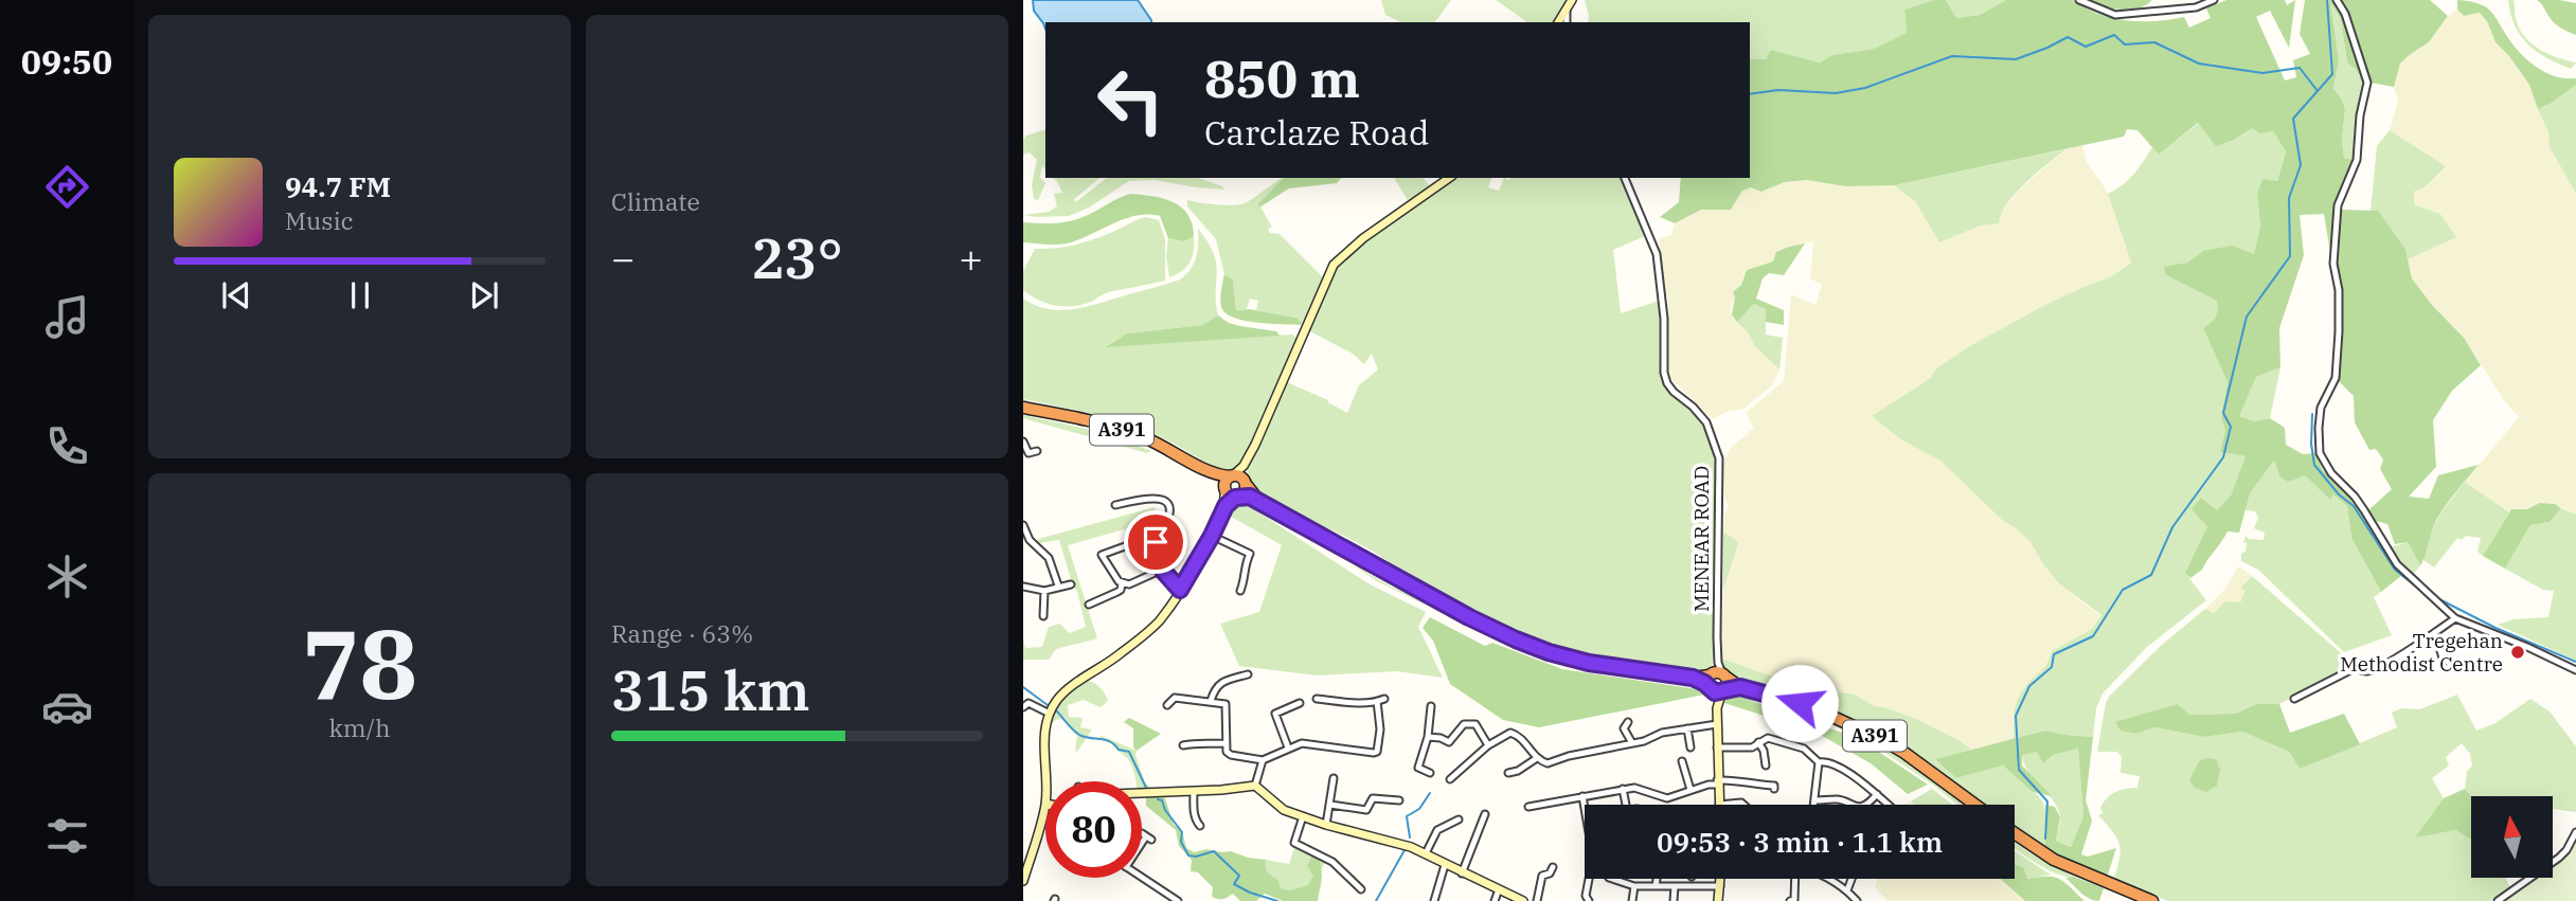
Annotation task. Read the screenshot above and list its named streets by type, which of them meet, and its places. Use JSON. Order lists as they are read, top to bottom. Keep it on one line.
{"streets":{"highway":["A391"],"street":["MENEAR ROAD"]},"crossings":[["A391","MENEAR ROAD"]],"places":["Tregehan Methodist Centre"],"north":"top","page":{"tabs":"09:50","tile":["Climate",["78","km/h"],["Range · 63%","315 km"]],"turn":["850 m","Carclaze Road"],"song":["94.7 FM","Music"],"heat":["−","23°","+"],"limit":"80","trip":"09:53 · 3 min · 1.1 km"}}
